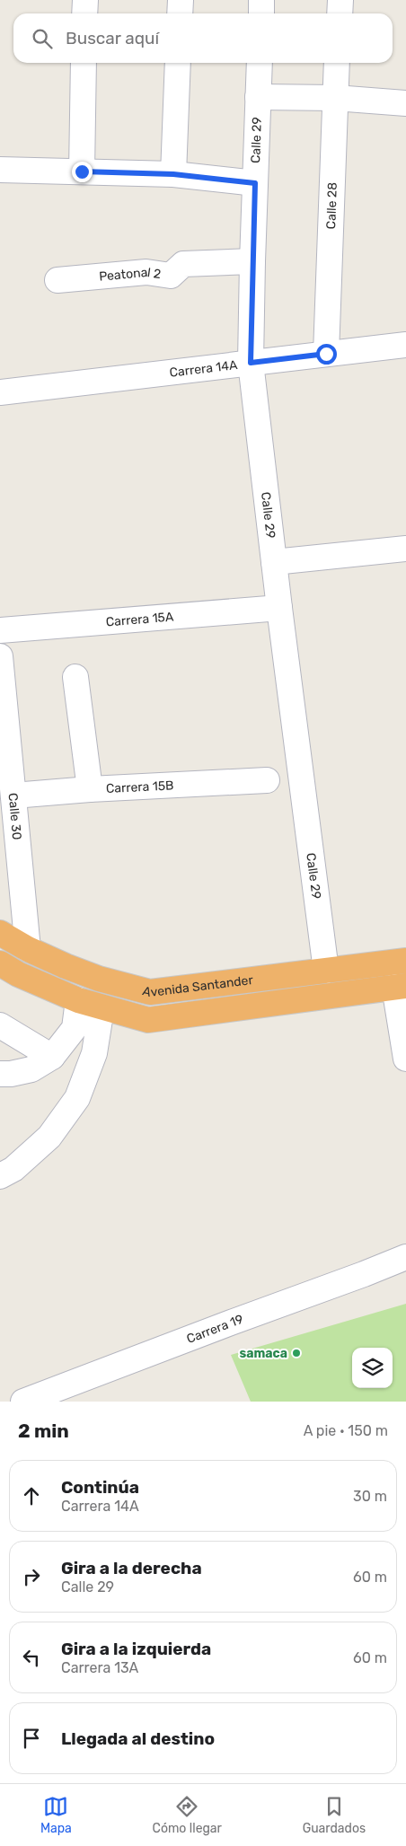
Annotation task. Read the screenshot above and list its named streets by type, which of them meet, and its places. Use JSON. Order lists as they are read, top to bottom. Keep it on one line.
{"streets":{"highway":["Avenida Santander"],"street":["Calle 29","Calle 28","Peatonal 2","Carrera 14A","Carrera 15A","Carrera 15B","Calle 30","Carrera 19"]},"crossings":[["Calle 29","Peatonal 2"],["Calle 29","Carrera 14A"],["Calle 29","Carrera 15A"],["Calle 29","Avenida Santander"],["Calle 28","Carrera 14A"],["Carrera 15B","Calle 30"],["Calle 30","Avenida Santander"]],"places":["samaca"],"page":{"search":"Buscar aquí","heading":["2 min","A pie · 150 m"],"list":[["Continúa","Carrera 14A","30 m"],["Gira a la derecha","Calle 29","60 m"],["Gira a la izquierda","Carrera 13A","60 m"],"Llegada al destino"],"nav":["Mapa","Cómo llegar","Guardados"]}}
